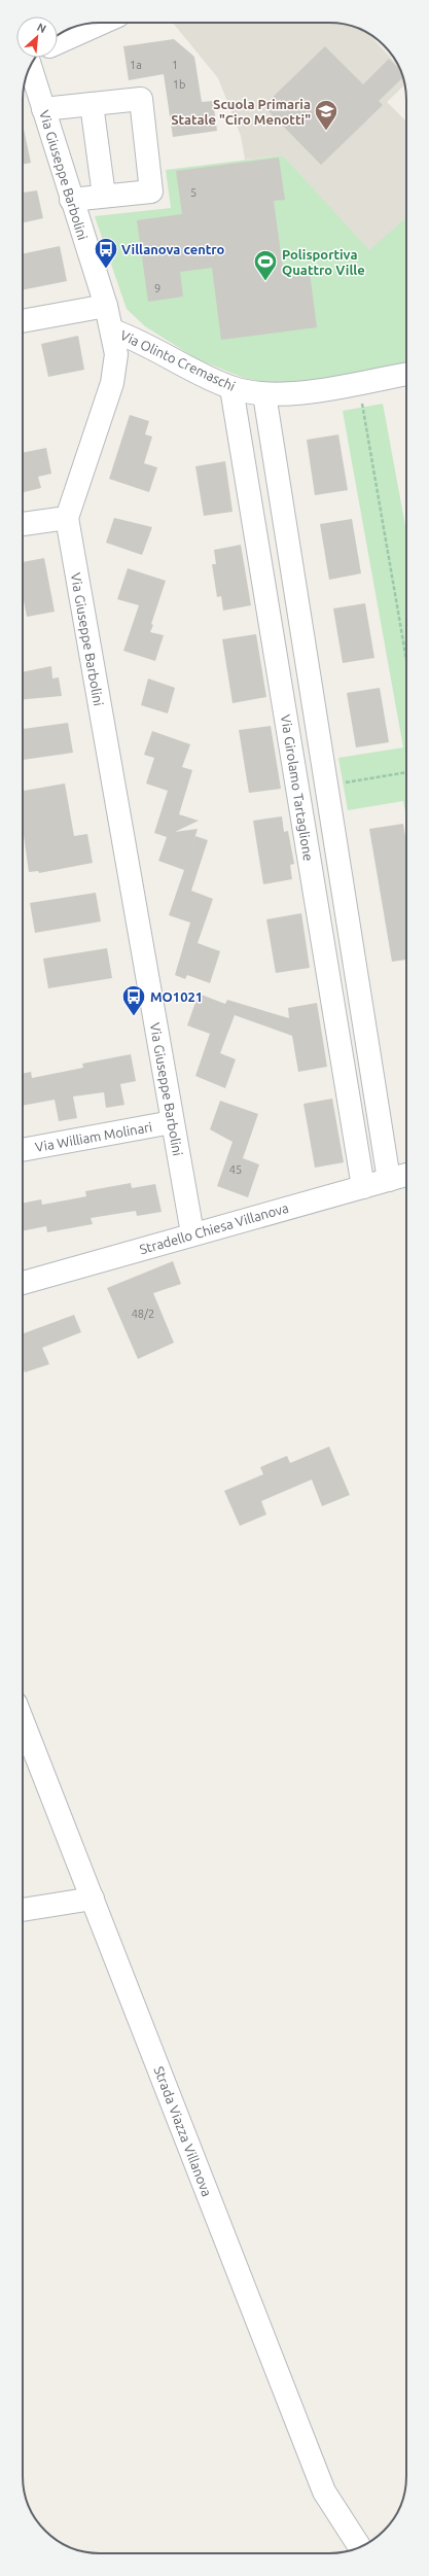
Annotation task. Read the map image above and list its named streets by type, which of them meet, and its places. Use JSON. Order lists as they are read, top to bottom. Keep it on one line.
{"streets":{"street":["Via Giuseppe Barbolini","Via Olinto Cremaschi","Via Girolamo Tartaglione","Via William Molinari","Stradello Chiesa Villanova","Strada Viazza Villanova"]},"crossings":[["Via Giuseppe Barbolini","Via Olinto Cremaschi"],["Via Giuseppe Barbolini","Via William Molinari"],["Via Giuseppe Barbolini","Stradello Chiesa Villanova"],["Via Olinto Cremaschi","Via Girolamo Tartaglione"],["Via Girolamo Tartaglione","Stradello Chiesa Villanova"]],"places":{"school or university":["Scuola Primaria Statale \"Ciro Menotti\""],"bus stop":["Villanova centro","MO1021"],"sports":["Polisportiva Quattro Ville"]},"house_numbers":["1a","1","1b","5","9","45","48/2"],"north":"top right"}
